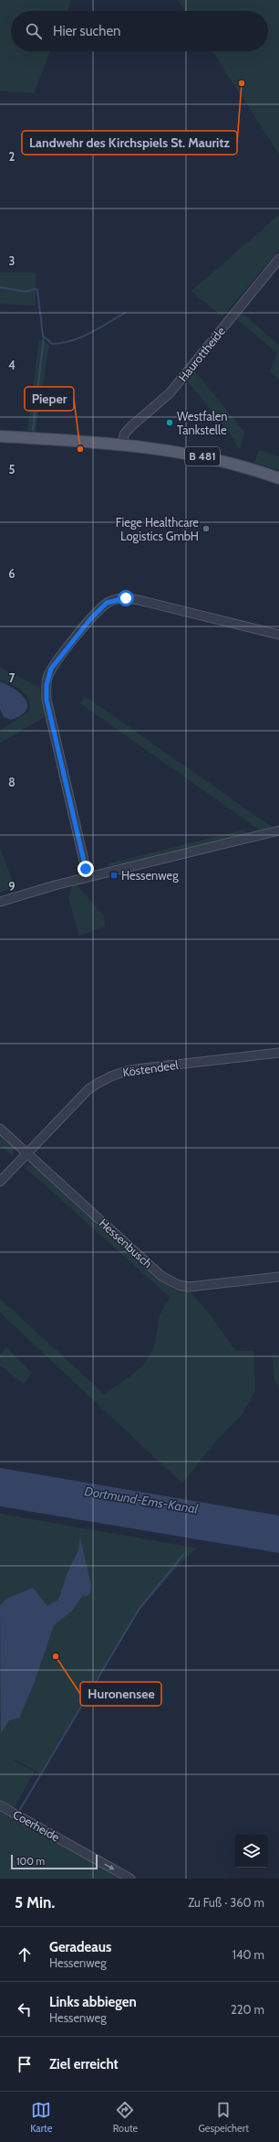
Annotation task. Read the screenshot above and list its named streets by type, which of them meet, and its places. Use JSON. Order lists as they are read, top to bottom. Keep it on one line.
{"streets":{"main road":["B 481"],"street":["Haurottheide","Köstendeel","Hessenbusch","Coerheide"]},"crossings":[["Haurottheide","B 481"],["Köstendeel","Hessenbusch"]],"one_way":["Coerheide"],"water":["Dortmund-Ems-Kanal"],"places":{"other":["Landwehr des Kirchspiels St. Mauritz","Westfalen Tankstelle","Pieper","Fiege Healthcare Logistics GmbH","Huronensee"],"transit":["Hessenweg"]},"scale_bar":"100 m","page":{"search":"Hier suchen","scale":"100 m","heading":["5 Min.","Zu Fuß · 360 m"],"list":[["Geradeaus","Hessenweg","140 m"],["Links abbiegen","Hessenweg","220 m"],"Ziel erreicht"],"nav":["Karte","Route","Gespeichert"]},"grid":{"rows":["2","3","4","5","6","7","8","9"]}}
